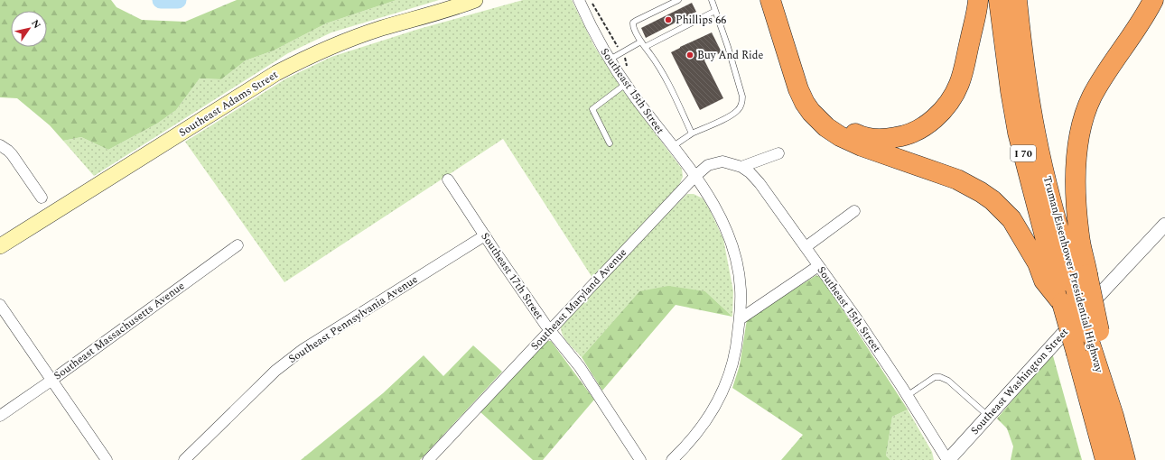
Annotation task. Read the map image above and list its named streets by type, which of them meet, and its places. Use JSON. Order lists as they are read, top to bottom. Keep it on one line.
{"streets":{"highway":["I 70","Truman/Eisenhower Presidential Highway"],"main road":["Southeast Adams Street"],"street":["Southeast 15th Street","Southeast 17th Street","Southeast Maryland Avenue","Southeast Pennsylvania Avenue","Southeast Massachusetts Avenue","Southeast Washington Street"]},"crossings":[["Southeast 15th Street","Southeast Maryland Avenue"],["Southeast 15th Street","Southeast Washington Street"],["Southeast 17th Street","Southeast Maryland Avenue"],["Southeast 17th Street","Southeast Pennsylvania Avenue"]],"places":["Phillips 66","Buy And Ride"],"north":"top right"}
